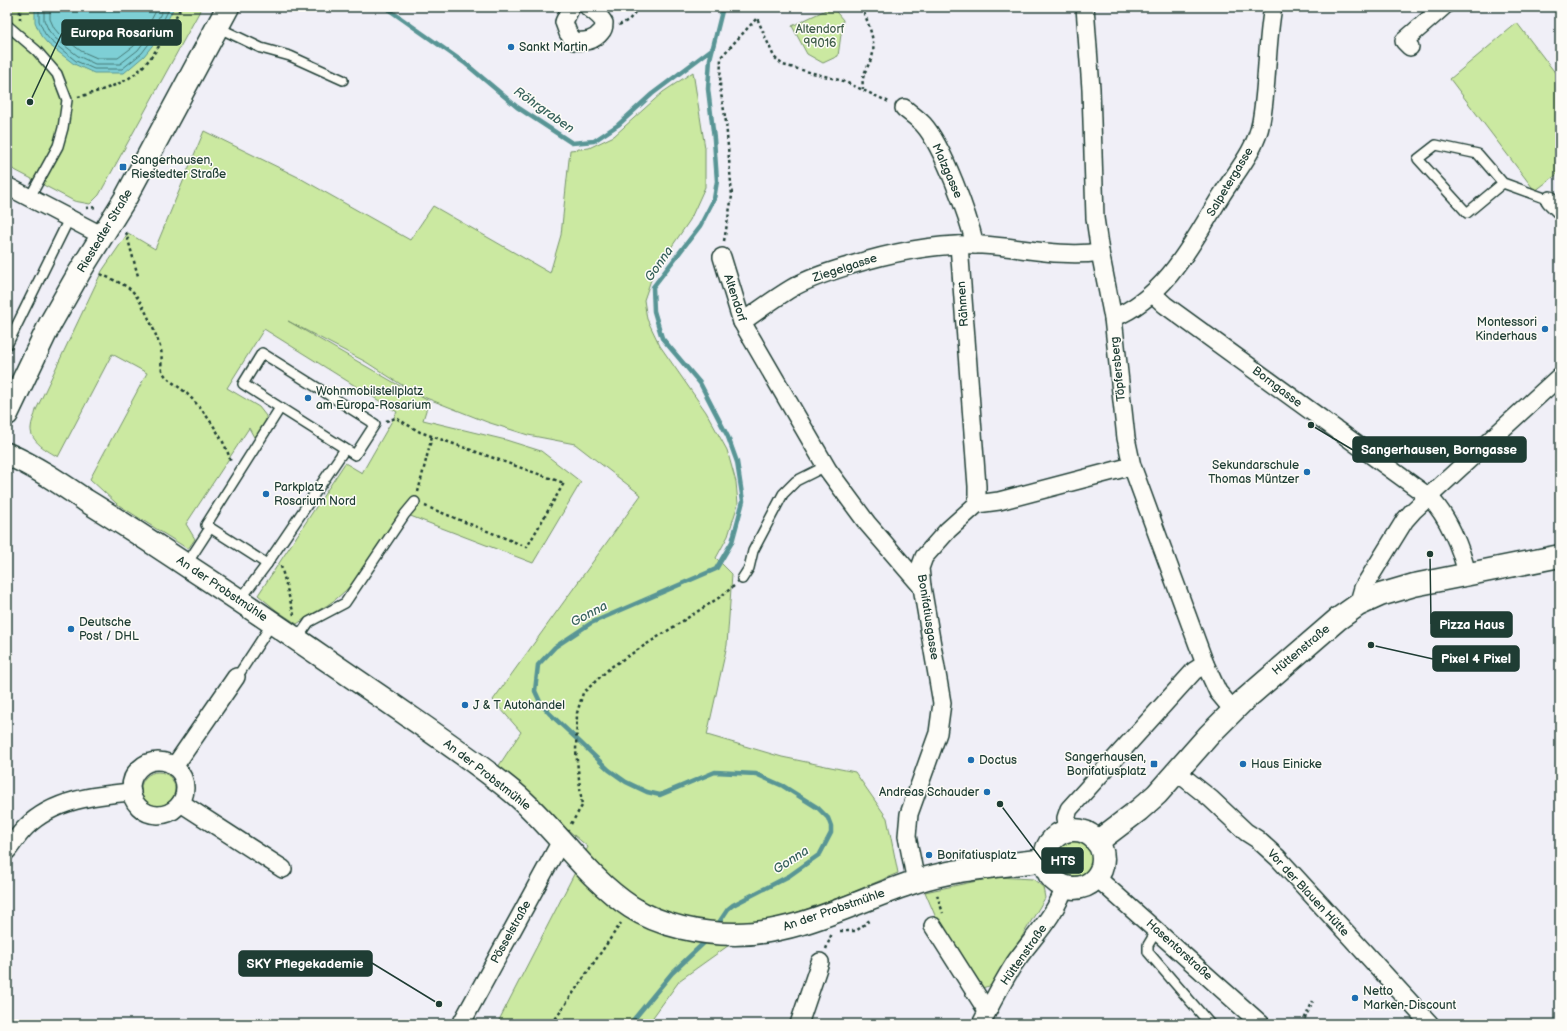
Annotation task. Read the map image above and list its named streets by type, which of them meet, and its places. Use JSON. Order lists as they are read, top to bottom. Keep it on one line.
{"streets":{"street":["Malzgasse","Salpetergasse","Riestedter Straße","Ziegelgasse","Altendorf","Rähmen","Töpfersberg","Borngasse","An der Probstmühle","Bonifatiusgasse","Hüttenstraße","Vor der Blauen Hütte","Pösselstraße","Hasentorstraße"]},"crossings":[["Malzgasse","Ziegelgasse"],["Malzgasse","Rähmen"],["Salpetergasse","Töpfersberg"],["Salpetergasse","Borngasse"],["Ziegelgasse","Altendorf"],["Ziegelgasse","Rähmen"],["Altendorf","Bonifatiusgasse"],["Rähmen","Bonifatiusgasse"],["Töpfersberg","Hüttenstraße"],["Borngasse","Hüttenstraße"],["An der Probstmühle","Bonifatiusgasse"],["An der Probstmühle","Hüttenstraße"],["An der Probstmühle","Pösselstraße"],["An der Probstmühle","Hasentorstraße"],["Hüttenstraße","Vor der Blauen Hütte"],["Hüttenstraße","Hasentorstraße"]],"water":["Röhrgraben","Gonna"],"parks":["Altendorf 99016"],"places":{"other":["Sankt Martin","Europa Rosarium","Montessori Kinderhaus","Wohnmobilstellplatz am Europa-Rosarium","Sangerhausen, Borngasse","Sekundarschule Thomas Müntzer","Parkplatz Rosarium Nord","Pizza Haus","Deutsche Post / DHL","Pixel 4 Pixel","J & T Autohandel","Doctus","Haus Einicke","Andreas Schauder","HTS","Bonifatiusplatz","Netto Marken-Discount","SKY Pflegekademie"],"transit":["Sangerhausen, Riestedter Straße","Sangerhausen, Bonifatiusplatz"]}}
